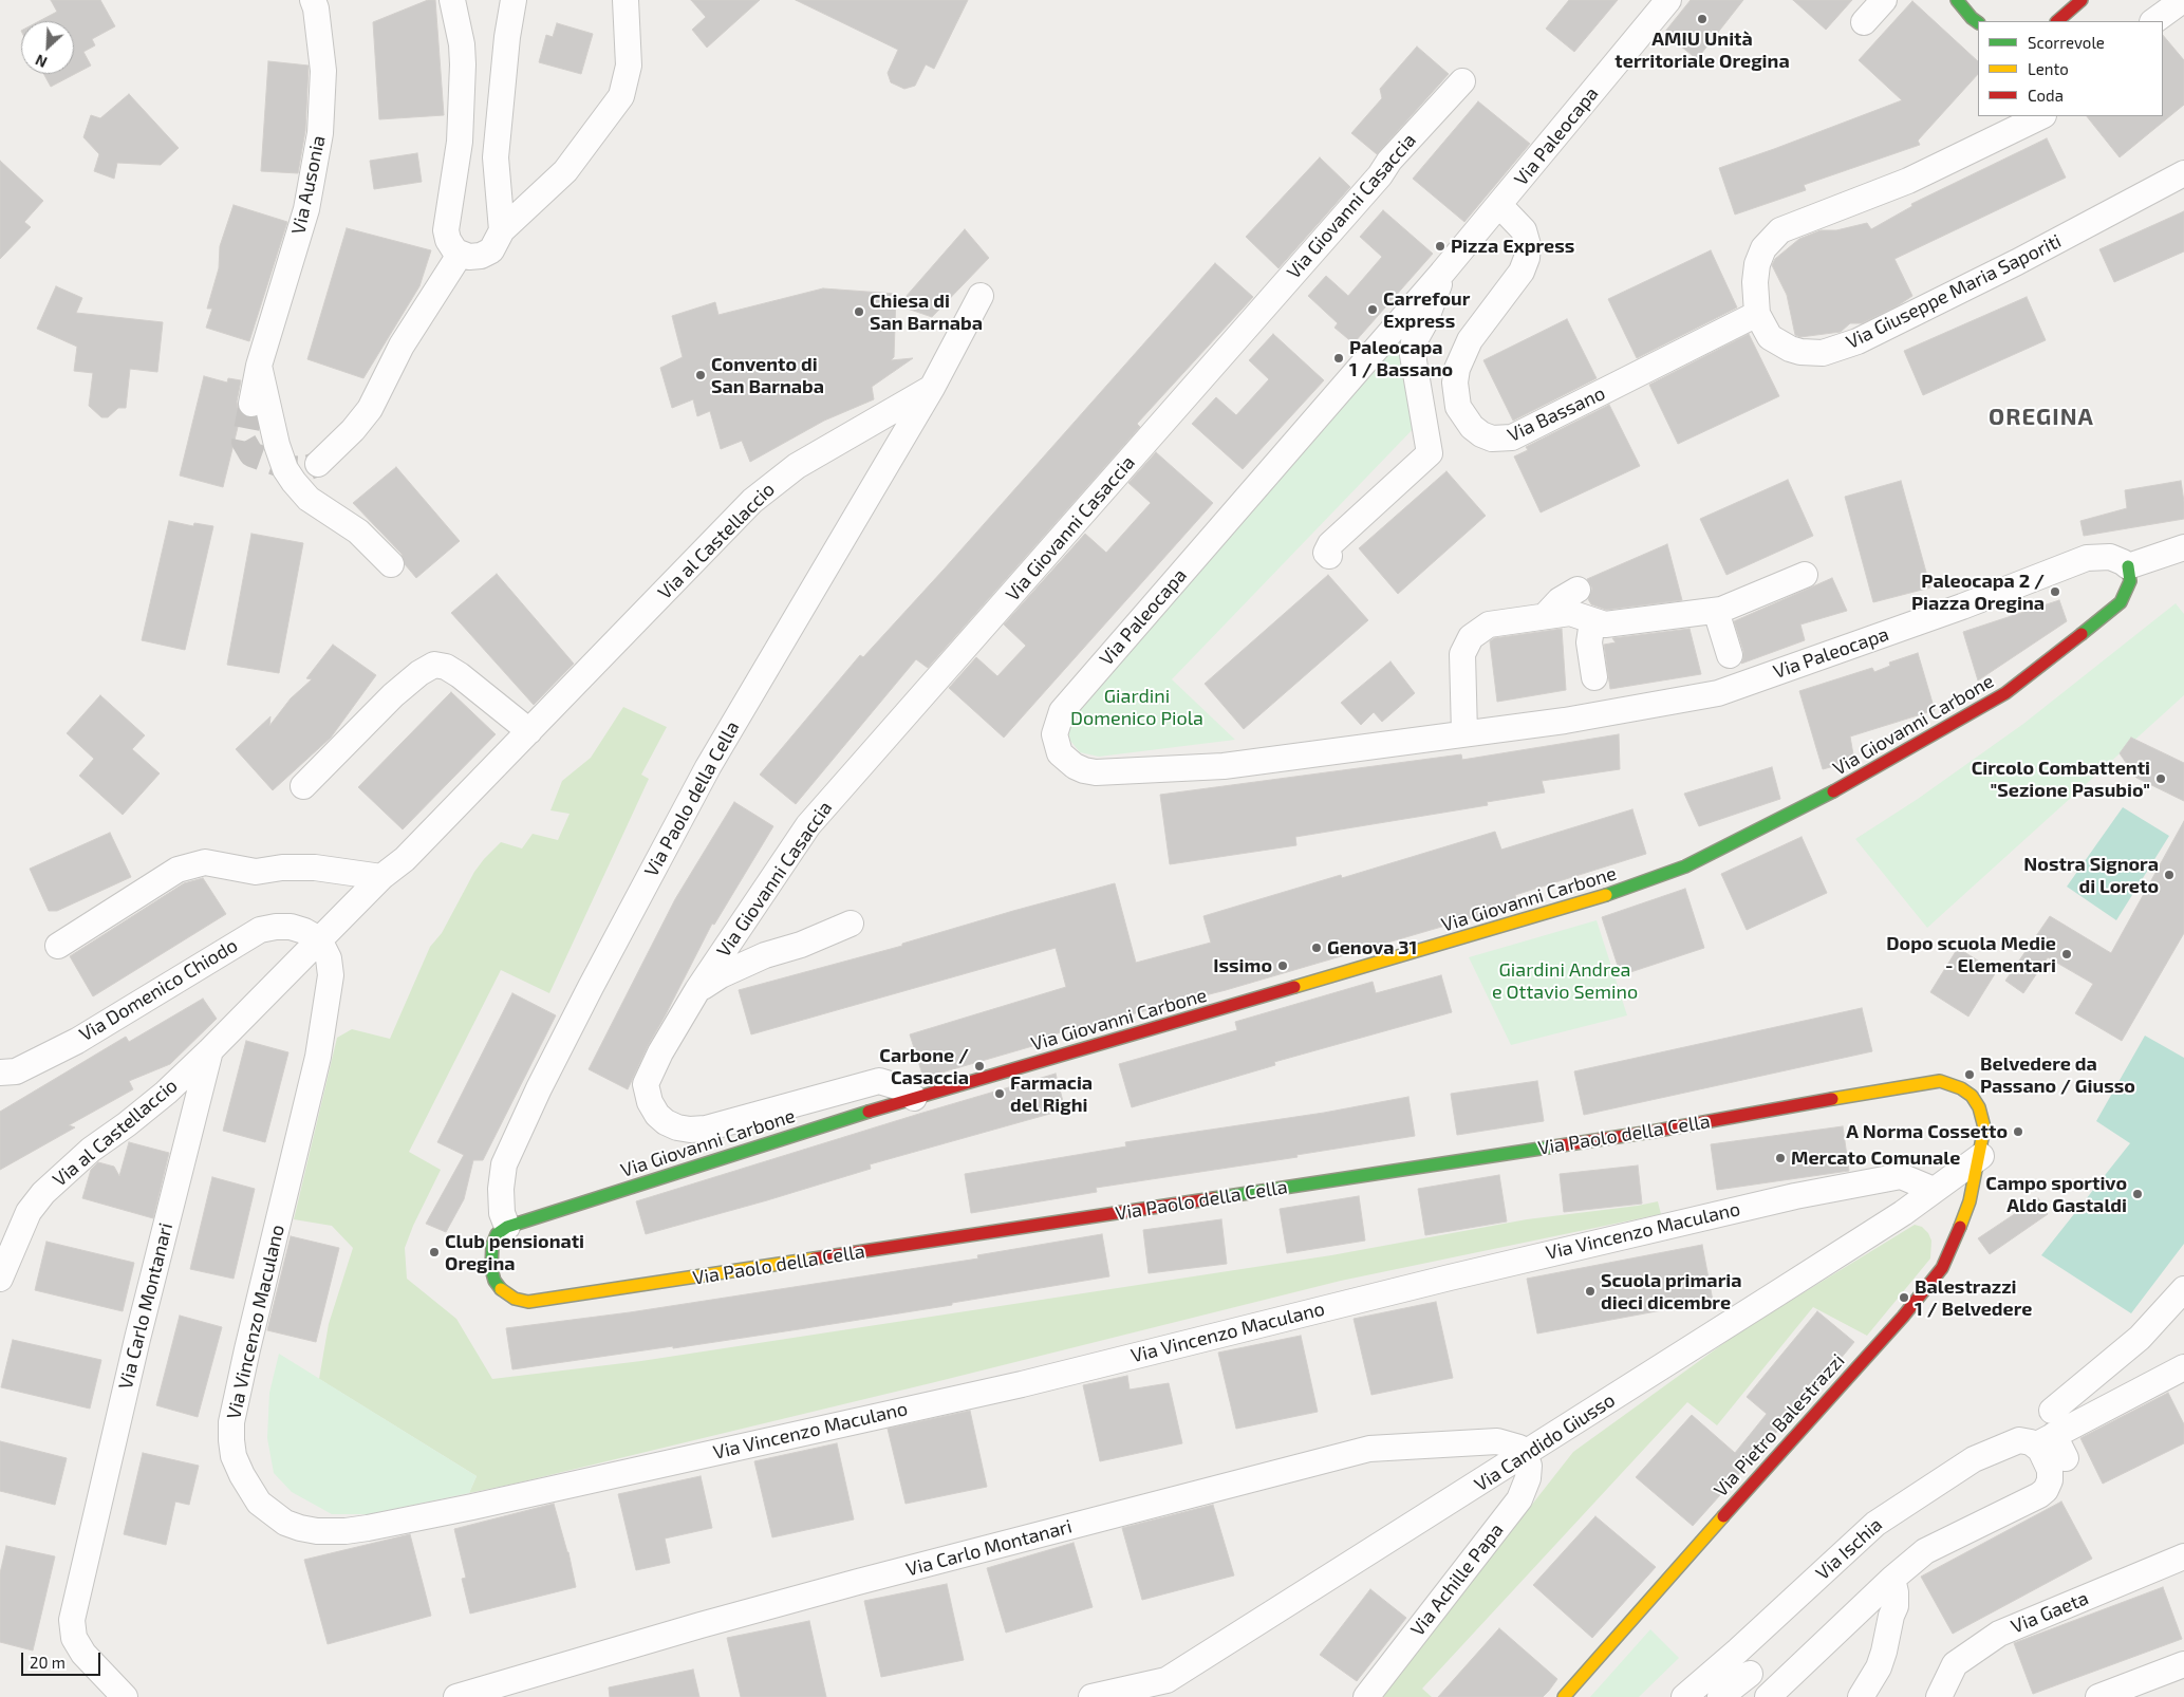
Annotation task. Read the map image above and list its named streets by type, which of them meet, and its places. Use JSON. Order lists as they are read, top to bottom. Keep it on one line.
{"streets":{"street":["Via Paleocapa","Via Ausonia","Via Giovanni Casaccia","Via Giuseppe Maria Saporiti","Via Bassano","Via al Castellaccio","Via Giovanni Carbone","Via Paolo della Cella","Via Domenico Chiodo","Via Vincenzo Maculano","Via Carlo Montanari","Via Pietro Balestrazzi","Via Candido Giusso","Via Ischia","Via Achille Papa","Via Gaeta"]},"crossings":[["Via Paleocapa","Via Bassano"],["Via Paleocapa","Via Giovanni Carbone"],["Via Giovanni Casaccia","Via Giovanni Carbone"],["Via Giuseppe Maria Saporiti","Via Bassano"],["Via al Castellaccio","Via Paolo della Cella"],["Via al Castellaccio","Via Domenico Chiodo"],["Via al Castellaccio","Via Vincenzo Maculano"],["Via al Castellaccio","Via Carlo Montanari"],["Via Giovanni Carbone","Via Paolo della Cella"],["Via Paolo della Cella","Via Pietro Balestrazzi"],["Via Domenico Chiodo","Via Vincenzo Maculano"],["Via Vincenzo Maculano","Via Candido Giusso"],["Via Carlo Montanari","Via Candido Giusso"],["Via Carlo Montanari","Via Achille Papa"],["Via Pietro Balestrazzi","Via Candido Giusso"],["Via Candido Giusso","Via Achille Papa"]],"districts":["OREGINA"],"parks":["Giardini Domenico Piola","Giardini Andrea e Ottavio Semino"],"places":["AMIU Unità territoriale Oregina","Pizza Express","Carrefour Express","Chiesa di San Barnaba","Paleocapa 1 / Bassano","Convento di San Barnaba","Paleocapa 2 / Piazza Oregina","Circolo Combattenti \"Sezione Pasubio\"","Nostra Signora di Loreto","Genova 31","Dopo scuola Medie - Elementari","Issimo","Carbone / Casaccia","Belvedere da Passano / Giusso","Farmacia del Righi","A Norma Cossetto","Mercato Comunale","Campo sportivo Aldo Gastaldi","Club pensionati Oregina","Scuola primaria dieci dicembre","Balestrazzi 1 / Belvedere"],"legend":["Scorrevole","Lento","Coda"],"scale_bar":"20 m","north":"bottom left"}
